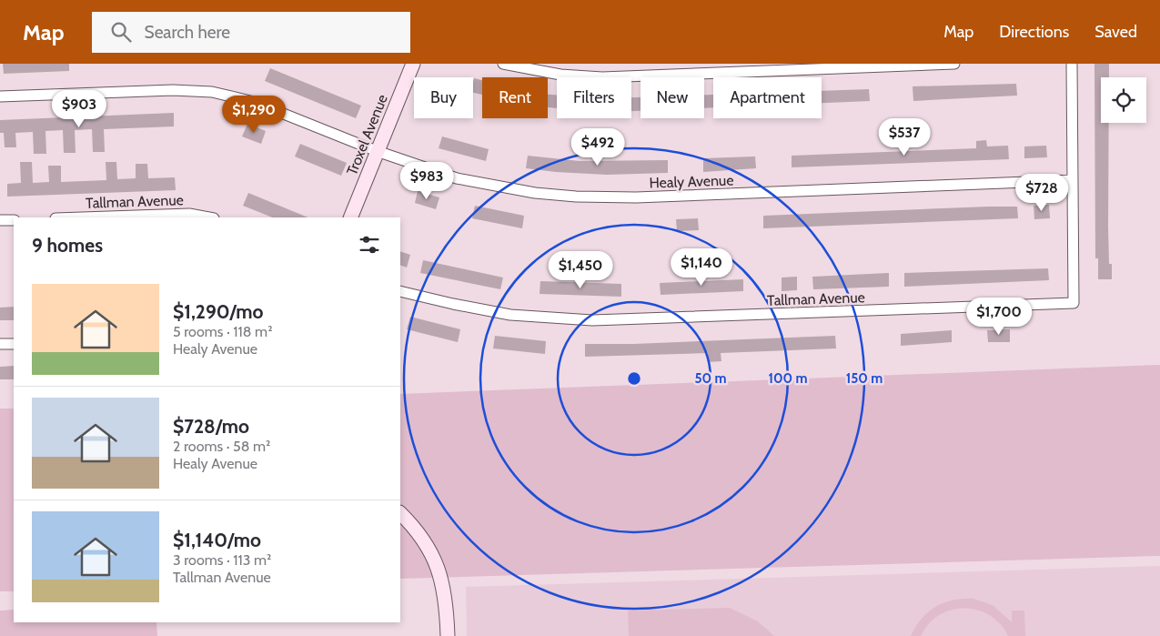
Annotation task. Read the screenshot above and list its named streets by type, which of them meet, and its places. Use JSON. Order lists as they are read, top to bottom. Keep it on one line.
{"streets":{"street":["Troxel Avenue","Healy Avenue","Tallman Avenue"]},"crossings":[["Troxel Avenue","Healy Avenue"],["Healy Avenue","Tallman Avenue"]],"page":{"header":"Map","search":"Search here","nav":["Map","Directions","Saved"],"chip":["Buy","Rent","Filters","New","Apartment"],"price":["$903","$1,290","$537","$492","$983","$728","$1,140","$1,450","$1,700"],"heading":"9 homes","list":[{"name":"$1,290/mo","note":"5 rooms · 118 m² · Healy Avenue"},{"name":"$728/mo","note":"2 rooms · 58 m² · Healy Avenue"},{"name":"$1,140/mo","note":"3 rooms · 113 m² · Tallman Avenue"}]},"rings":["50 m","100 m","150 m"]}
